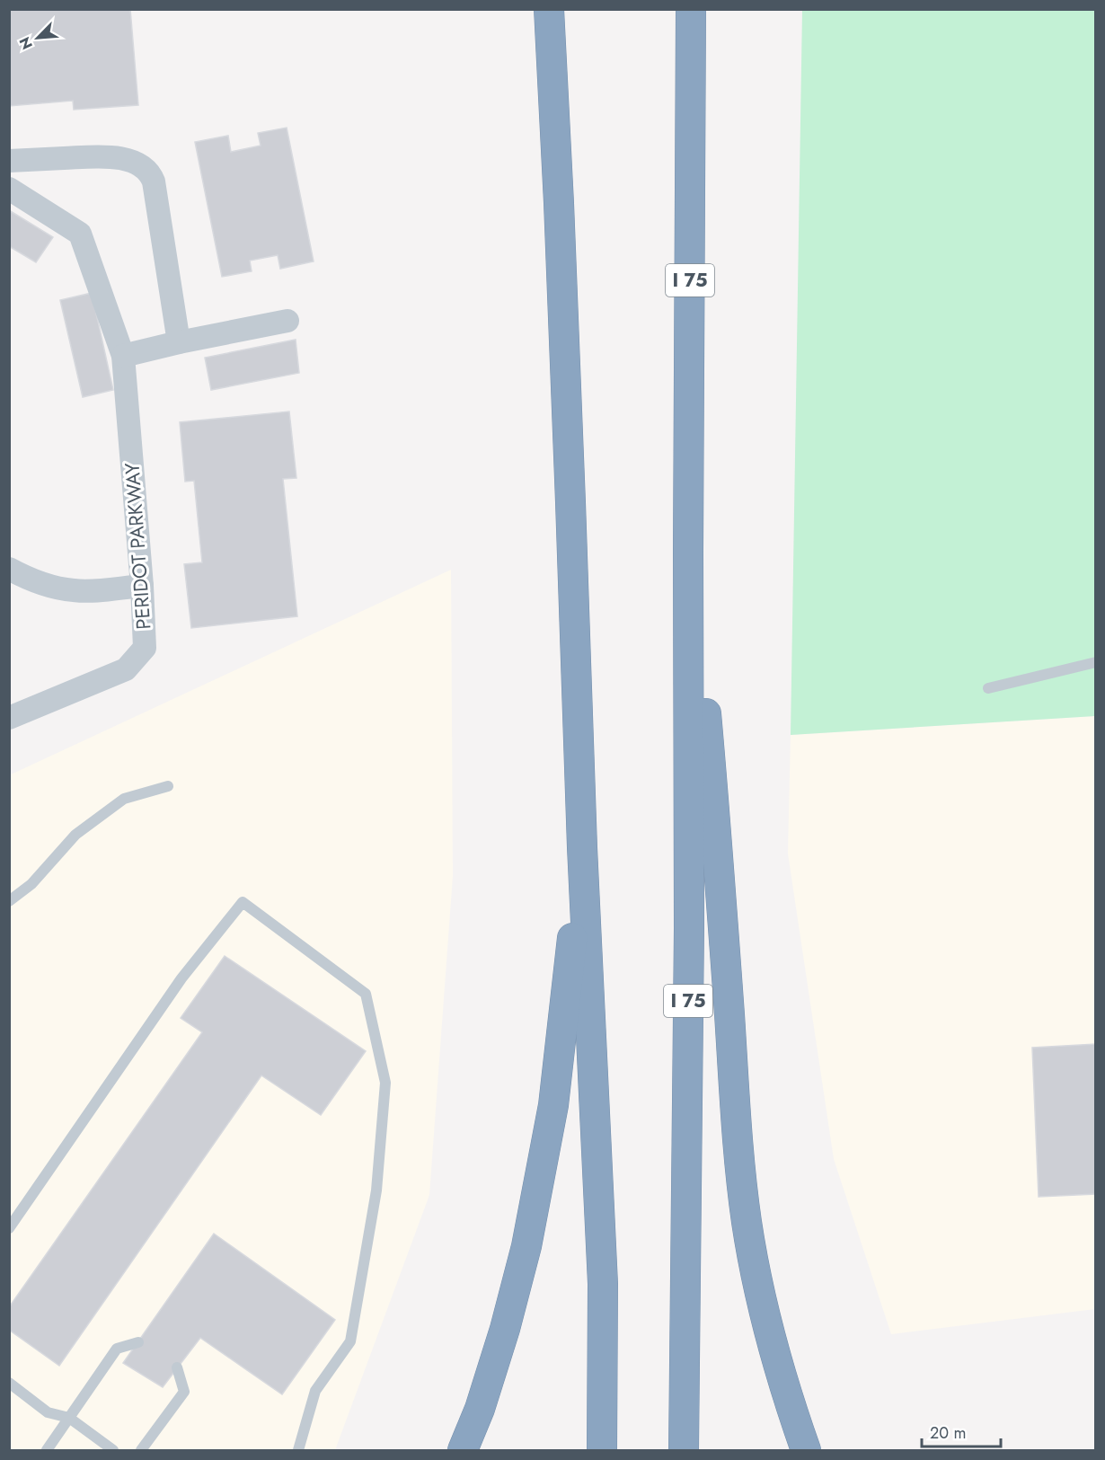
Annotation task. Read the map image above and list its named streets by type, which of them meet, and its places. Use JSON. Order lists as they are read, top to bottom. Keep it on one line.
{"streets":{"highway":["I 75"],"street":["PERIDOT PARKWAY"]},"scale_bar":"20 m","north":"bottom left"}
